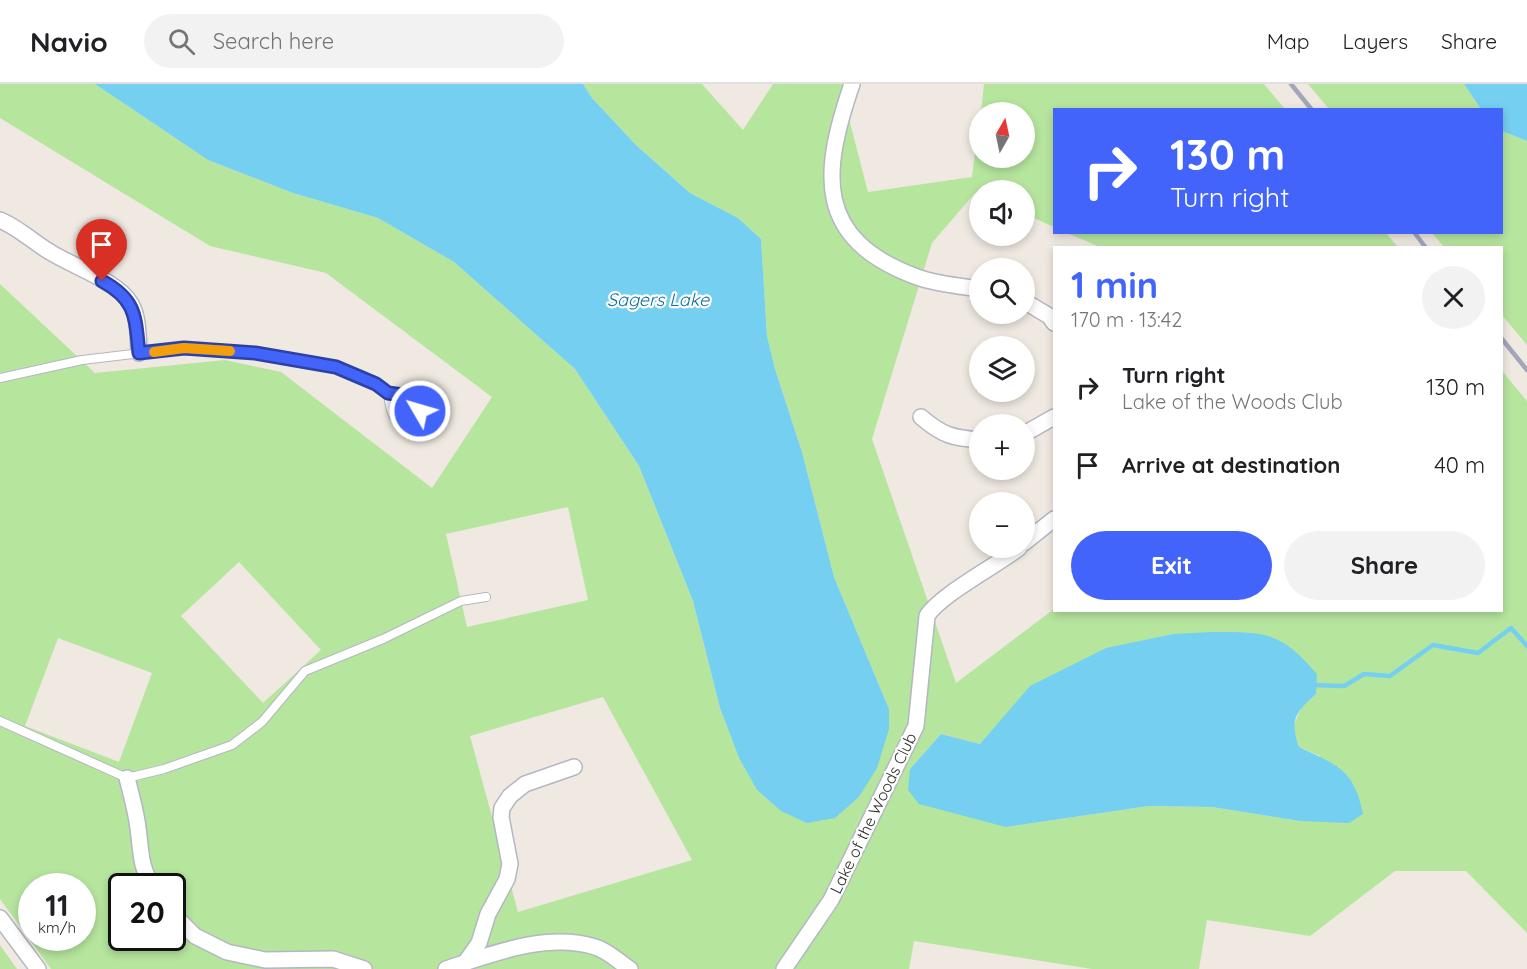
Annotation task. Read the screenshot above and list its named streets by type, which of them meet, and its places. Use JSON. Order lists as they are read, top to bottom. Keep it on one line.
{"streets":{"street":["Lake of the Woods Club"]},"water":["Sagers Lake"],"north":"top","page":{"header":"Navio","search":"Search here","nav":["Map","Layers","Share"],"map_buttons":["+","−"],"turn":["130 m","Turn right"],"heading":["1 min","170 m · 13:42"],"list":[{"name":"Turn right","note":"Lake of the Woods Club","value":"130 m"},{"name":"Arrive at destination","value":"40 m"}],"buttons":["Exit","Share"],"speed":"11 km/h","limit":"20"}}
